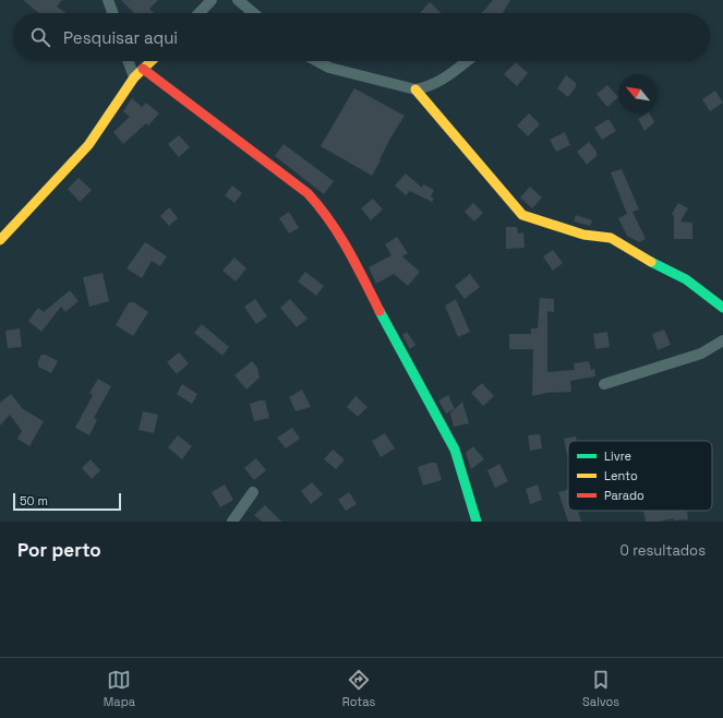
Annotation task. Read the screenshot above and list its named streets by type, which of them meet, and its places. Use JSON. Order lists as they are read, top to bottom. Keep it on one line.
{"legend":["Livre","Lento","Parado"],"scale_bar":"50 m","north":"top left","page":{"search":"Pesquisar aqui","scale":"50 m","heading":["Por perto","0 resultados"],"nav":["Mapa","Rotas","Salvos"]}}
